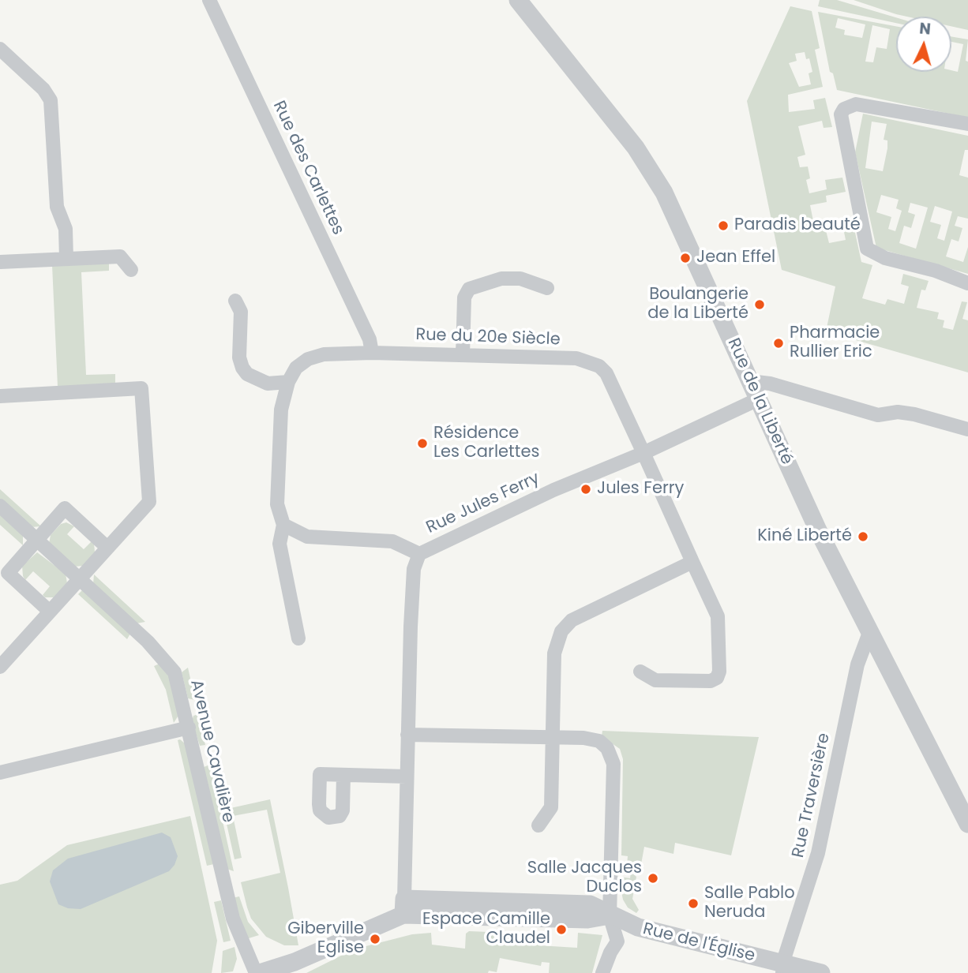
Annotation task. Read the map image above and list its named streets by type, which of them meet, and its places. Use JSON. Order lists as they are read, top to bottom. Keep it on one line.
{"streets":{"street":["Rue des Carlettes","Rue du 20e Siècle","Rue de la Liberté","Rue Jules Ferry","Avenue Cavalière","Rue Traversière","Rue de l'Église"]},"crossings":[["Rue des Carlettes","Rue du 20e Siècle"],["Rue du 20e Siècle","Rue Jules Ferry"],["Rue de la Liberté","Rue Jules Ferry"],["Rue de la Liberté","Rue Traversière"],["Rue Traversière","Rue de l'Église"]],"places":["Paradis beauté","Jean Effel","Boulangerie de la Liberté","Pharmacie Rullier Eric","Résidence Les Carlettes","Jules Ferry","Kiné Liberté","Salle Jacques Duclos","Salle Pablo Neruda","Espace Camille Claudel","Giberville Eglise"],"north":"top"}
